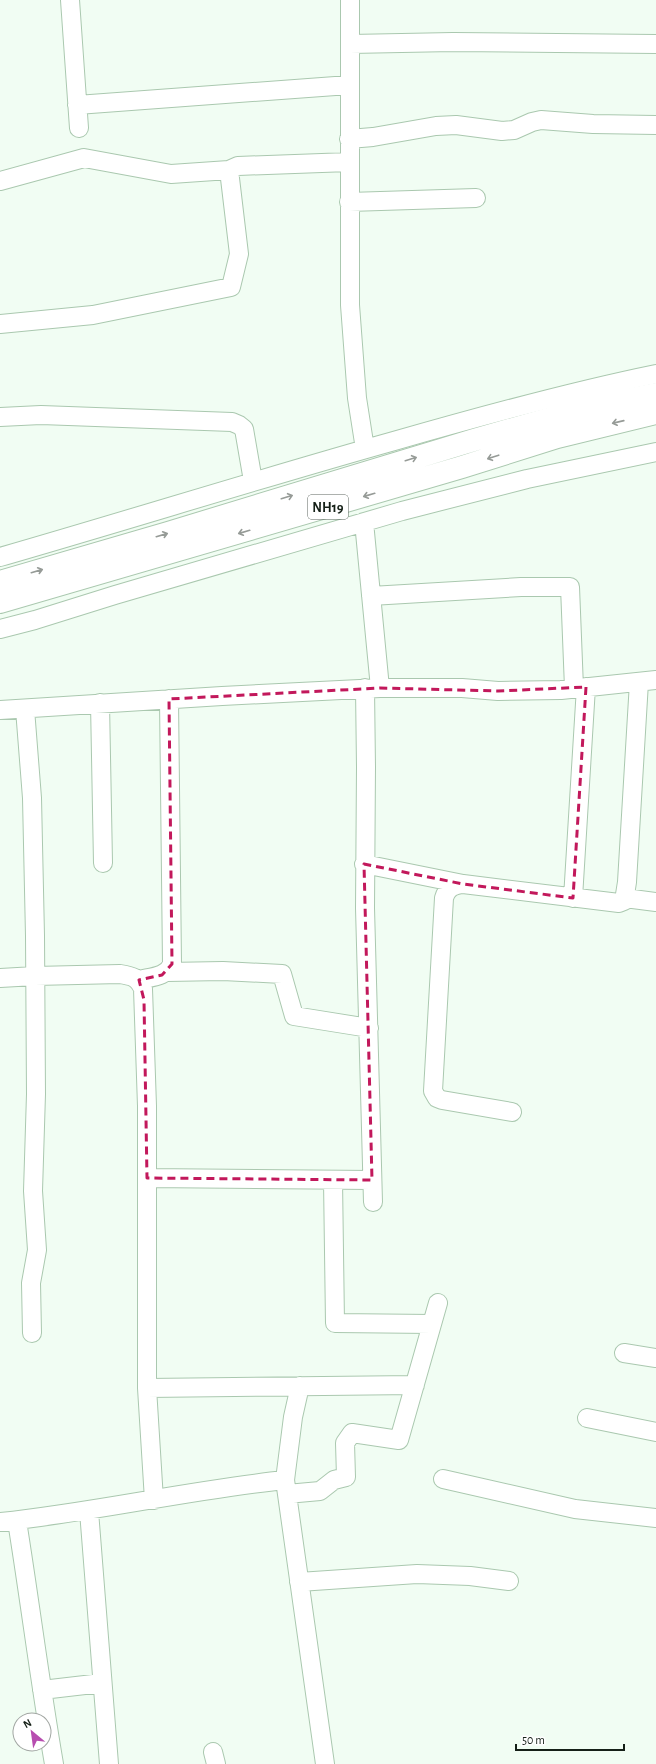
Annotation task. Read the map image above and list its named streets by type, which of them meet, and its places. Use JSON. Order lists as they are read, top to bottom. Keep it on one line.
{"streets":{"highway":["NH19"]},"scale_bar":"50 m","north":"top left"}
